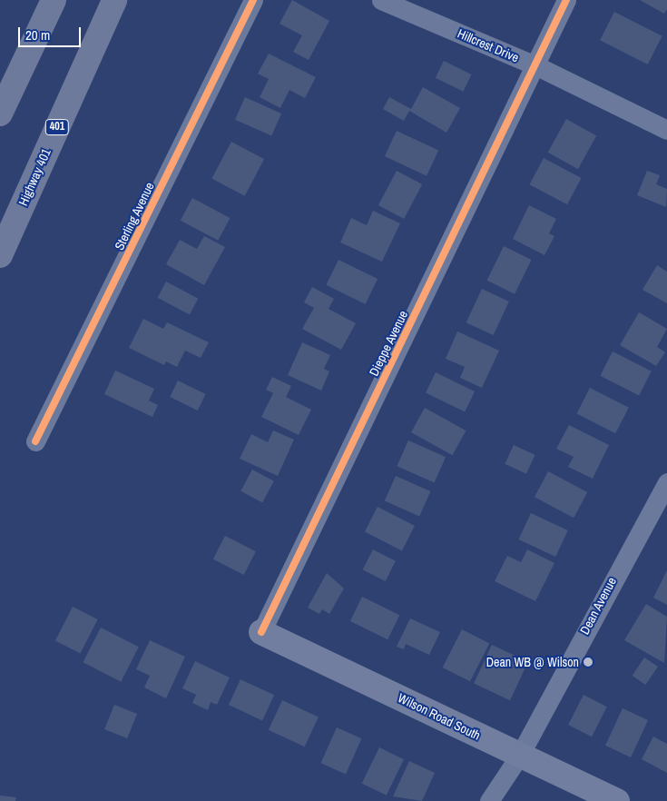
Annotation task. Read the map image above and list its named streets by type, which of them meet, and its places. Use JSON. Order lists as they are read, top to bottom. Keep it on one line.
{"streets":{"highway":["401","Highway 401"],"main road":["Wilson Road South"],"street":["Hillcrest Drive","Sterling Avenue","Dieppe Avenue","Dean Avenue"]},"crossings":[["Hillcrest Drive","Dieppe Avenue"],["Dieppe Avenue","Wilson Road South"],["Dean Avenue","Wilson Road South"]],"places":["Dean WB @ Wilson"],"scale_bar":"20 m"}
